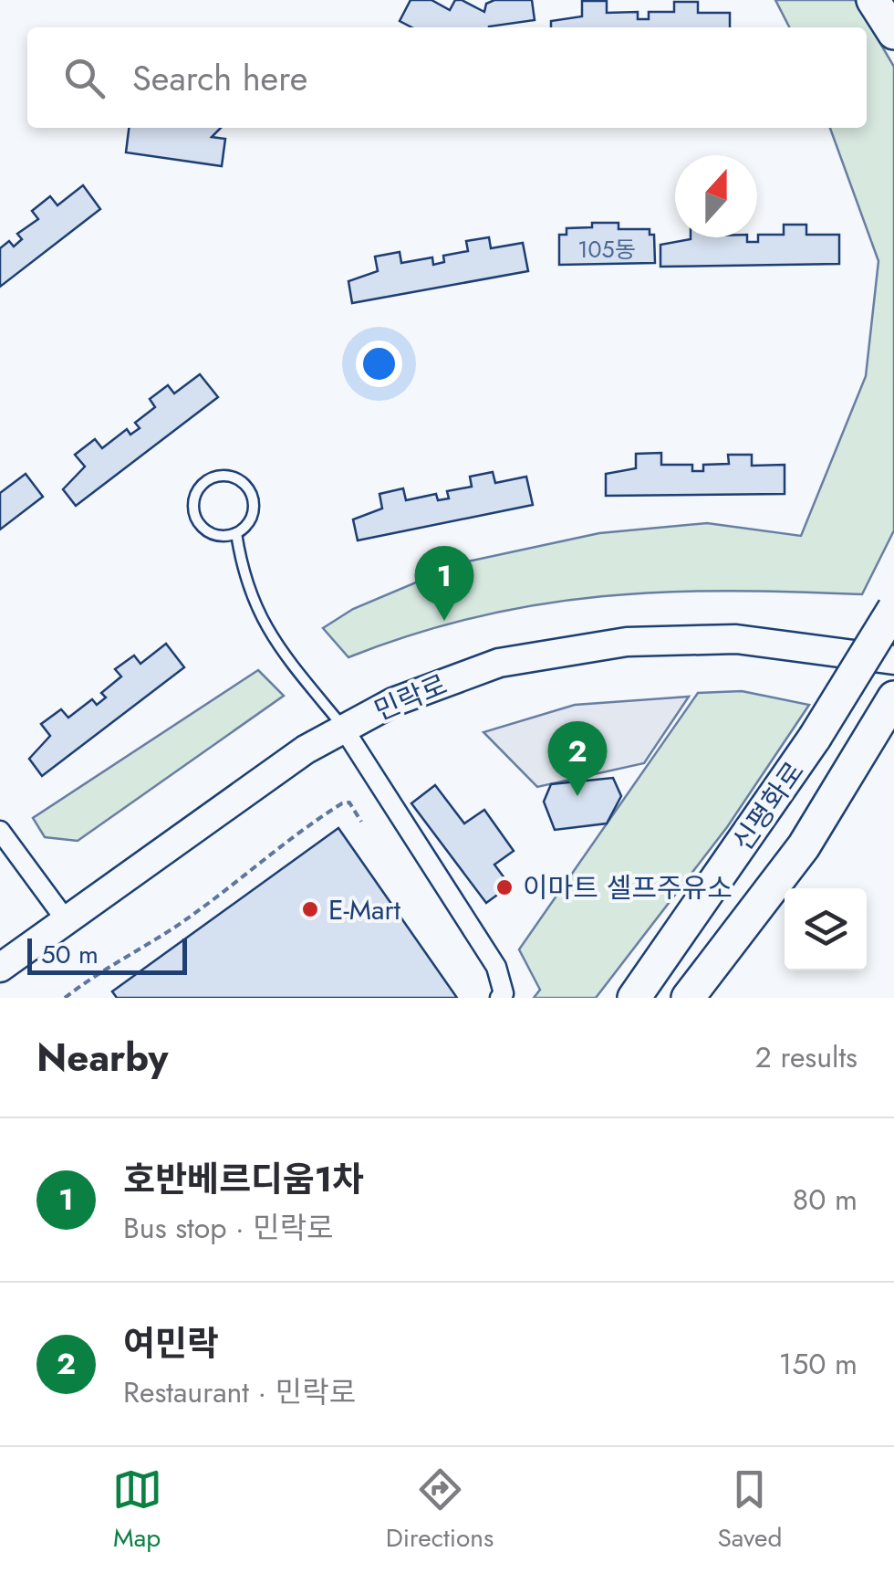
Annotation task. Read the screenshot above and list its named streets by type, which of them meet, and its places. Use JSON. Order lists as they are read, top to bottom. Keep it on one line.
{"streets":{"highway":["신평화로"],"main road":["민락로"]},"places":["이마트 셀프주유소","E-Mart"],"house_numbers":["105동"],"scale_bar":"50 m","north":"top","page":{"search":"Search here","pins":["1","2"],"scale":"50 m","heading":["Nearby","2 results"],"list":[{"mark":"1","name":"호반베르디움1차","note":"Bus stop · 민락로","value":"80 m"},{"mark":"2","name":"여민락","note":"Restaurant · 민락로","value":"150 m"}],"nav":["Map","Directions","Saved"]}}
